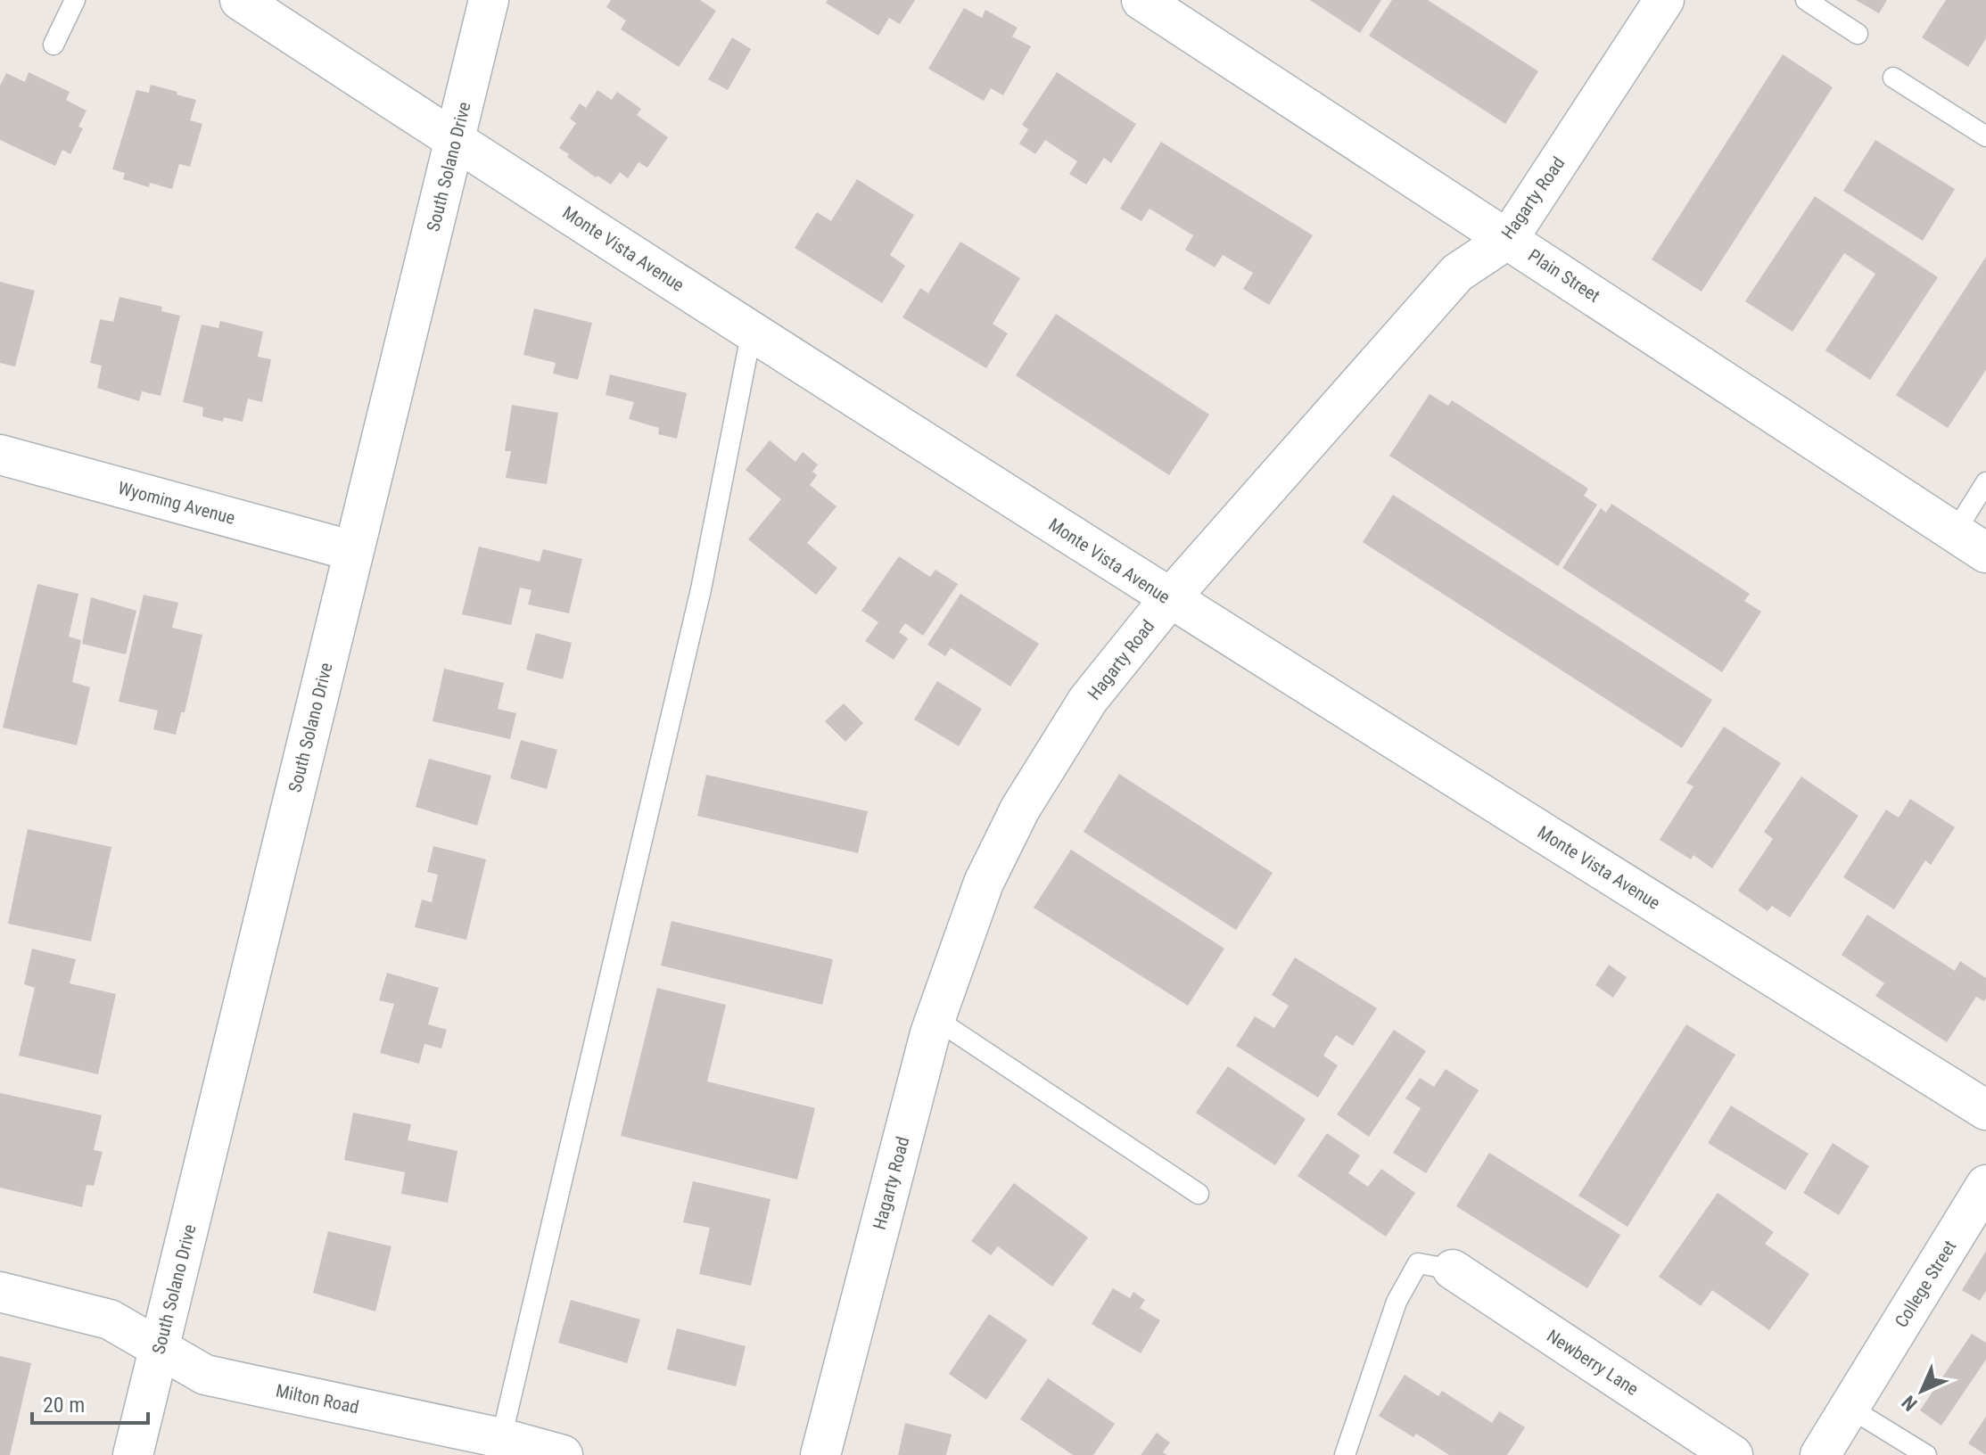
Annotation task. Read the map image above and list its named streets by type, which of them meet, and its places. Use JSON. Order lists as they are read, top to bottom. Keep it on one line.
{"streets":{"street":["South Solano Drive","Hagarty Road","Monte Vista Avenue","Plain Street","Wyoming Avenue","College Street","Newberry Lane","Milton Road"]},"crossings":[["South Solano Drive","Monte Vista Avenue"],["South Solano Drive","Wyoming Avenue"],["South Solano Drive","Milton Road"],["Hagarty Road","Monte Vista Avenue"],["Hagarty Road","Plain Street"]],"scale_bar":"20 m","north":"bottom left"}
